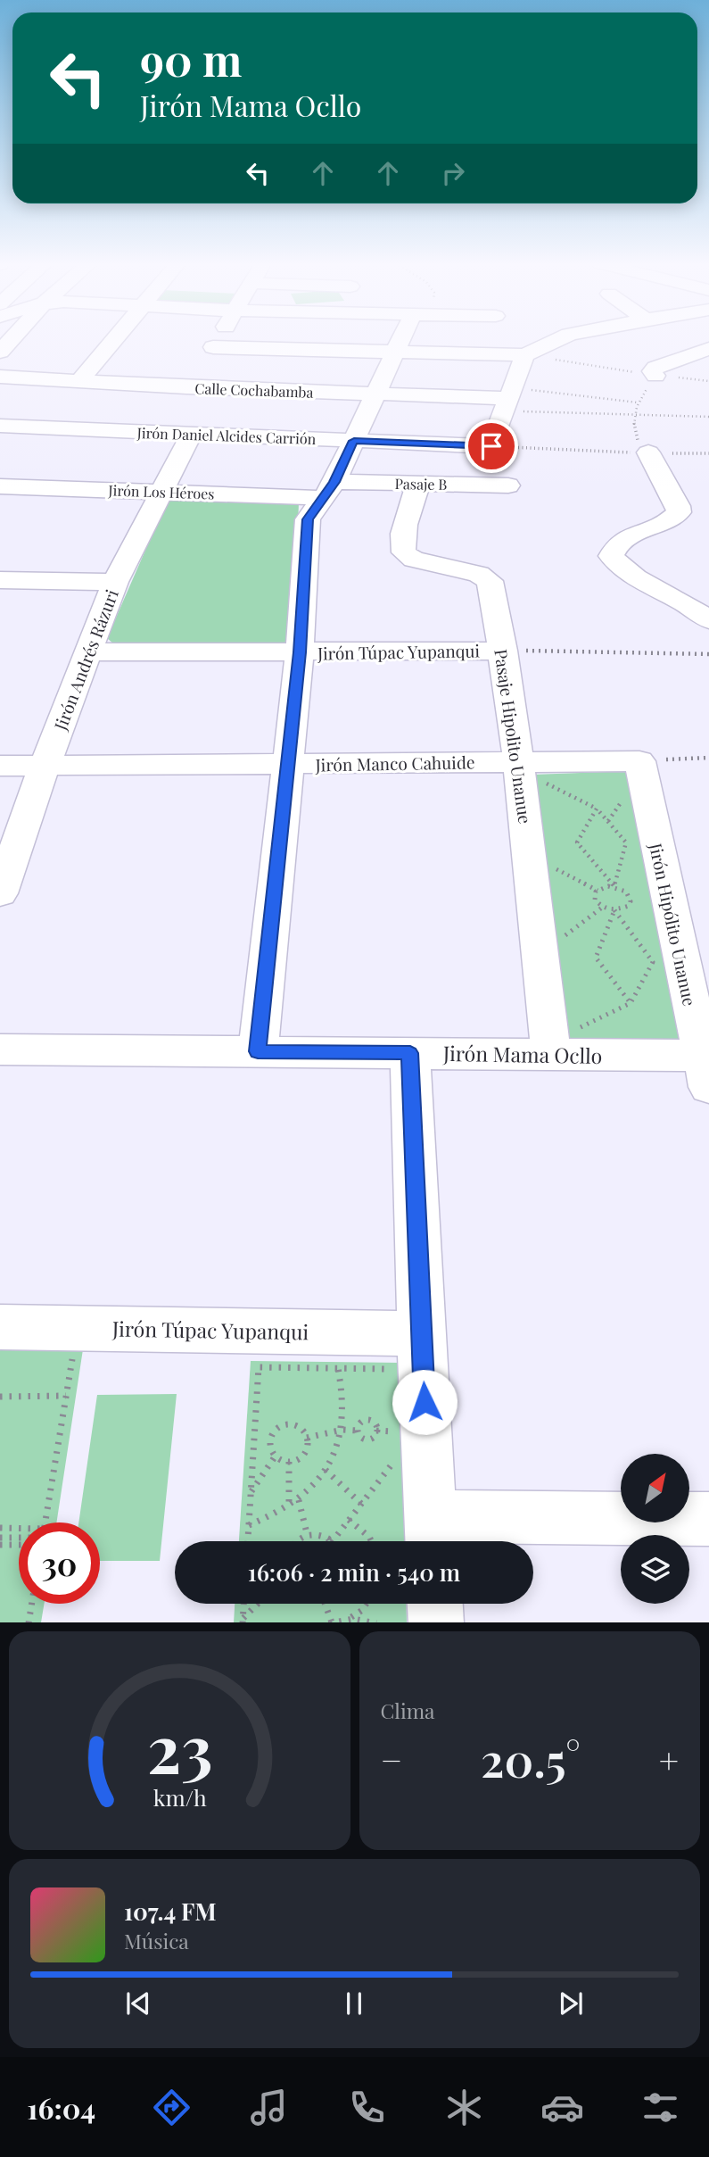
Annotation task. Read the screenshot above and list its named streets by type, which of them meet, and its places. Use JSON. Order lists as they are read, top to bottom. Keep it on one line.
{"streets":{"street":["Calle Cochabamba","Jirón Daniel Alcides Carrión","Pasaje B","Jirón Los Héroes","Jirón Túpac Yupanqui","Jirón Andrés Rázuri","Pasaje Hipolito Unanue","Jirón Manco Cahuide","Jirón Hipólito Unanue","Jirón Mama Ocllo"]},"crossings":[["Jirón Daniel Alcides Carrión","Jirón Andrés Rázuri"],["Pasaje B","Jirón Los Héroes"],["Pasaje B","Pasaje Hipolito Unanue"],["Jirón Los Héroes","Jirón Andrés Rázuri"],["Jirón Túpac Yupanqui","Jirón Andrés Rázuri"],["Jirón Túpac Yupanqui","Pasaje Hipolito Unanue"],["Jirón Andrés Rázuri","Jirón Manco Cahuide"],["Pasaje Hipolito Unanue","Jirón Manco Cahuide"],["Pasaje Hipolito Unanue","Jirón Mama Ocllo"],["Jirón Manco Cahuide","Jirón Hipólito Unanue"],["Jirón Hipólito Unanue","Jirón Mama Ocllo"]],"north":"top right","page":{"turn":["90 m","Jirón Mama Ocllo"],"limit":"30","trip":"16:06 · 2 min · 540 m","tile":"Clima","heat":["−","20.5°","+"],"song":["107.4 FM","Música"],"tabs":"16:04","gauge":["23","km/h"]}}
